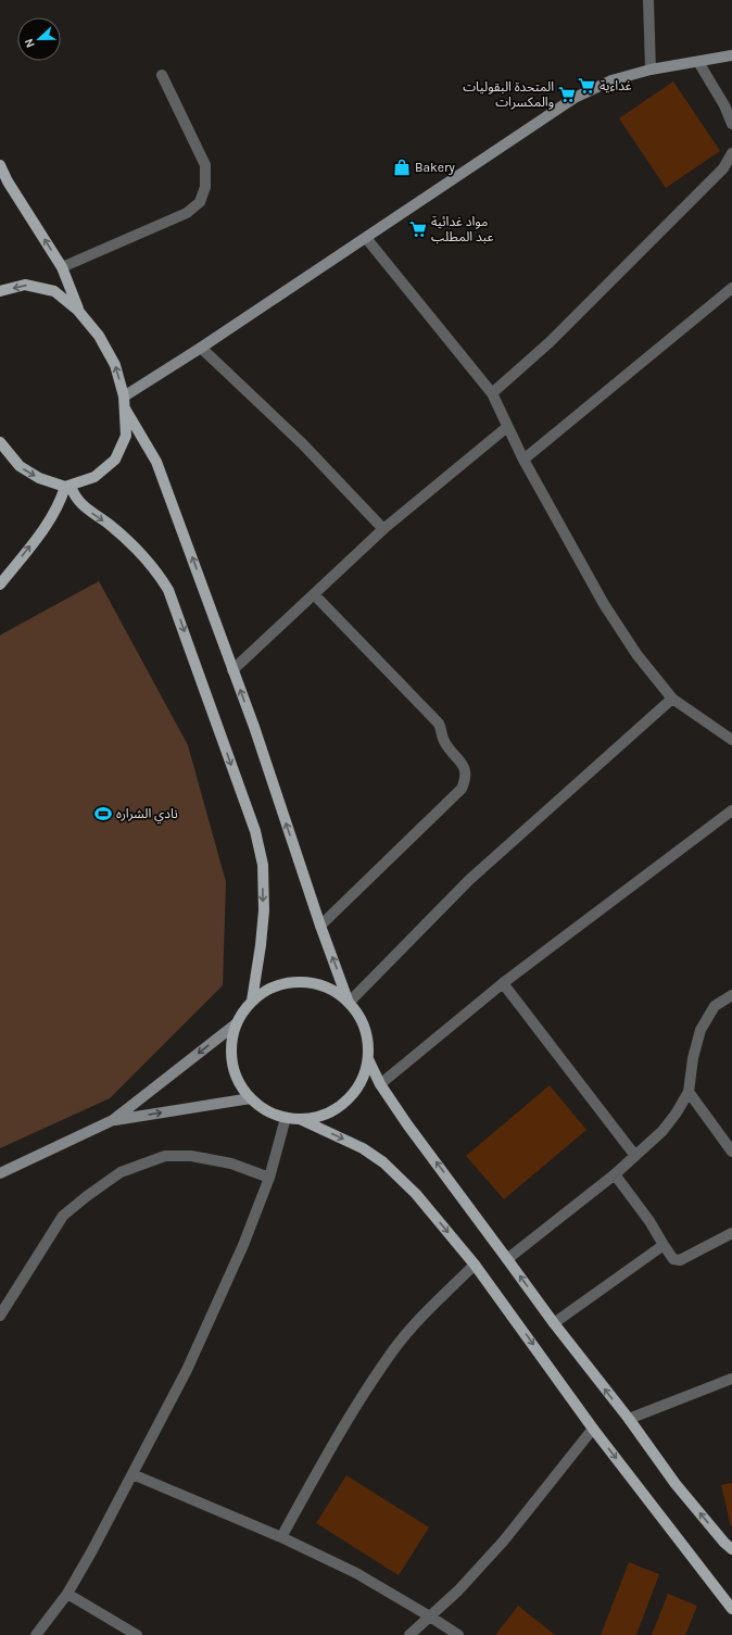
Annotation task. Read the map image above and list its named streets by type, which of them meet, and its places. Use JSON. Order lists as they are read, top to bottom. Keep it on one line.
{"places":{"supermarket":["غداءية","المتحدة البقوليات والمكسرات","مواد غدائية عبد المطلب"],"shop":["Bakery"],"sports":["نادي الشراره"]},"north":"left"}
